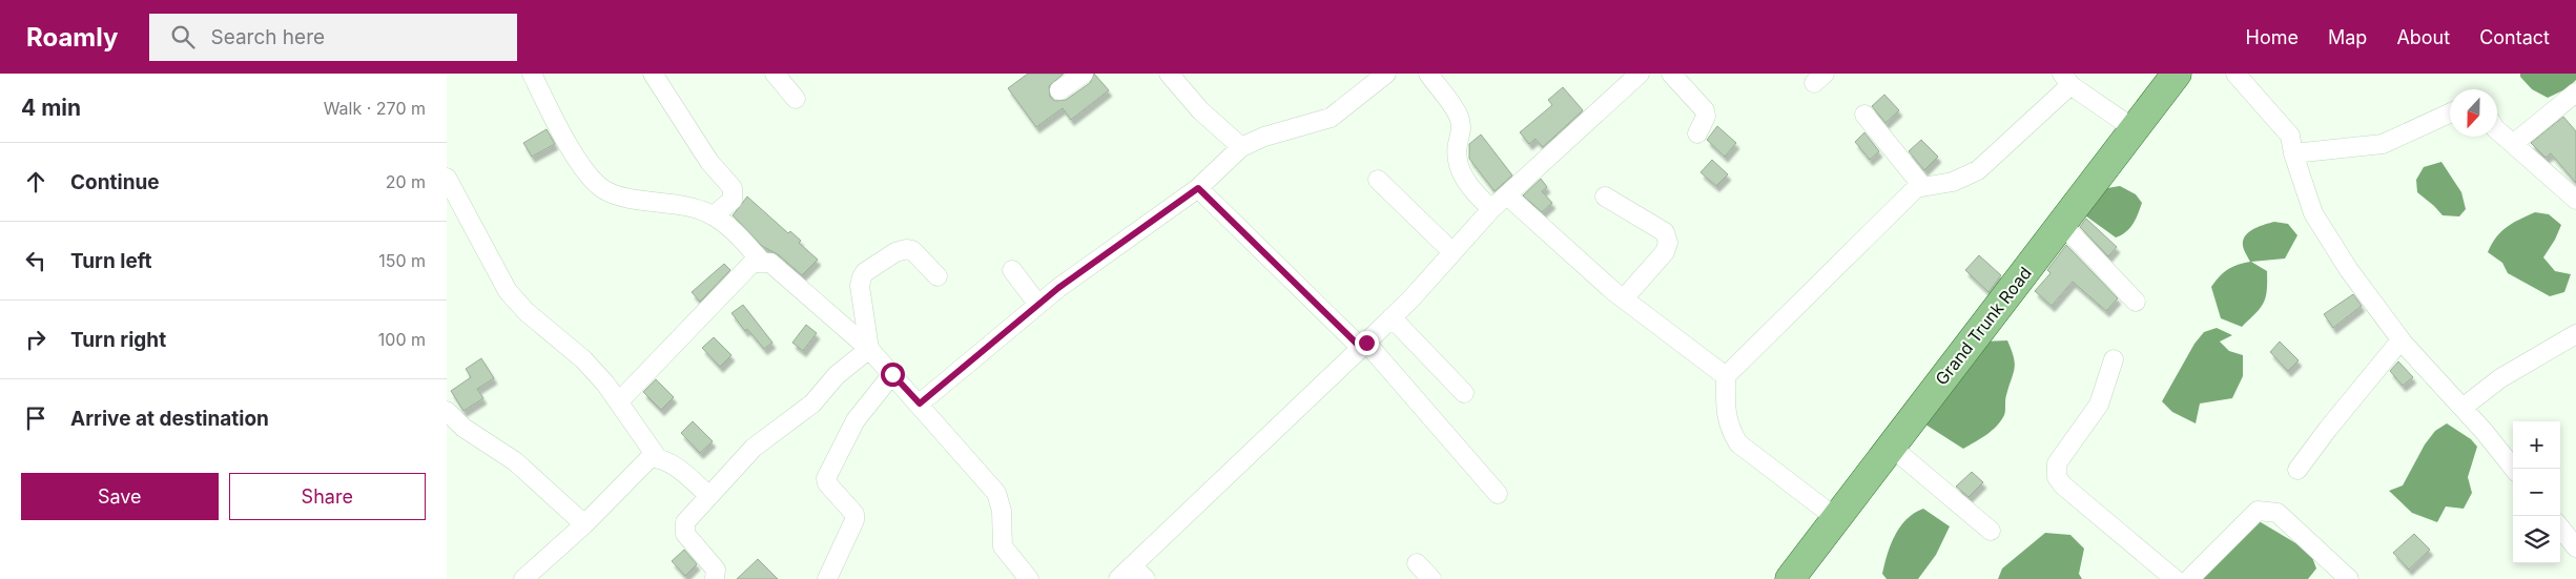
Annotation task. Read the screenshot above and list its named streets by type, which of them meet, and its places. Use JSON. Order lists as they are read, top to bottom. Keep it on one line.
{"streets":{"main road":["Grand Trunk Road"]},"north":"bottom","page":{"header":"Roamly","search":"Search here","nav":["Home","Map","About","Contact"],"heading":["4 min","Walk · 270 m"],"list":[["Continue","20 m"],["Turn left","150 m"],["Turn right","100 m"],"Arrive at destination"],"map_buttons":["+","−"],"buttons":["Save","Share"]}}
